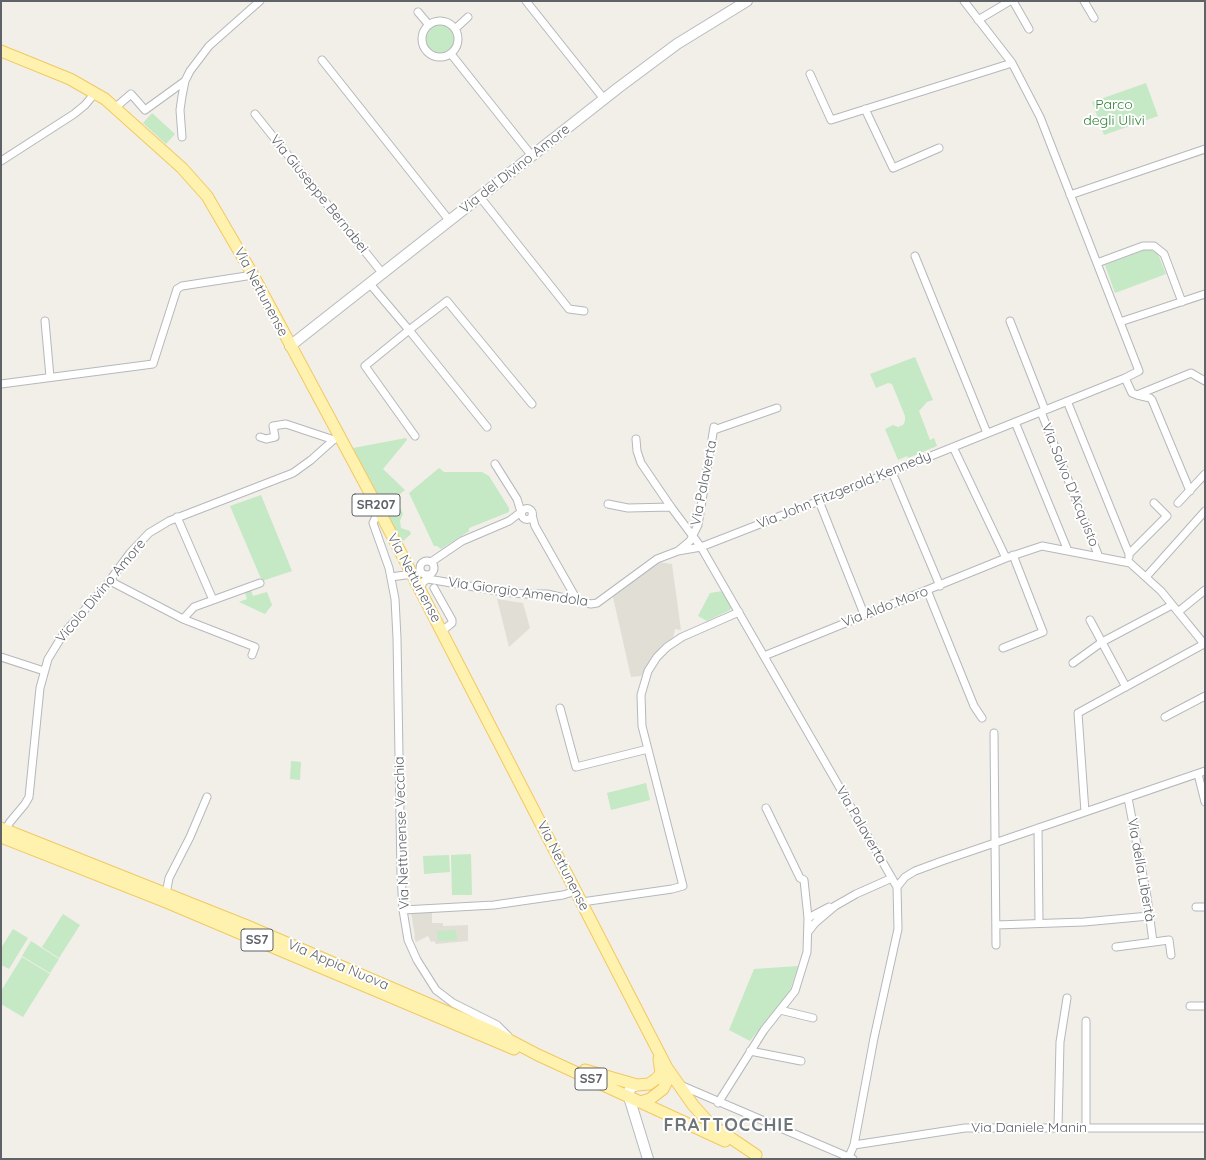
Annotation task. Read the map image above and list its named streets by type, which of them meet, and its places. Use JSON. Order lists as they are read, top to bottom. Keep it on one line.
{"streets":{"main road":["Via del Divino Amore","Via Nettunense","SR207","SS7","Via Appia Nuova"],"street":["Via Giuseppe Bernabei","Via Palaverta","Via Salvo D'Acquisto","Via John Fitzgerald Kennedy","Vicolo Divino Amore","Via Giorgio Amendola","Via Aldo Moro","Via Nettunense Vecchia","Via della Libertà","Via Daniele Manin"]},"crossings":[["Via del Divino Amore","Via Giuseppe Bernabei"],["Via del Divino Amore","Via Nettunense"],["Via Nettunense","Vicolo Divino Amore"],["Via Nettunense","Via Giorgio Amendola"],["Via Nettunense","Via Nettunense Vecchia"],["Via Palaverta","Via John Fitzgerald Kennedy"],["Via Palaverta","Via Giorgio Amendola"],["Via Palaverta","Via Aldo Moro"],["Via Palaverta","Via Daniele Manin"],["Via Salvo D'Acquisto","Via John Fitzgerald Kennedy"],["Via Salvo D'Acquisto","Via Aldo Moro"],["Via John Fitzgerald Kennedy","Via Giorgio Amendola"],["Vicolo Divino Amore","Via Appia Nuova"],["Via Nettunense Vecchia","Via Appia Nuova"]],"districts":["FRATTOCCHIE"],"parks":["Parco degli Ulivi"]}
